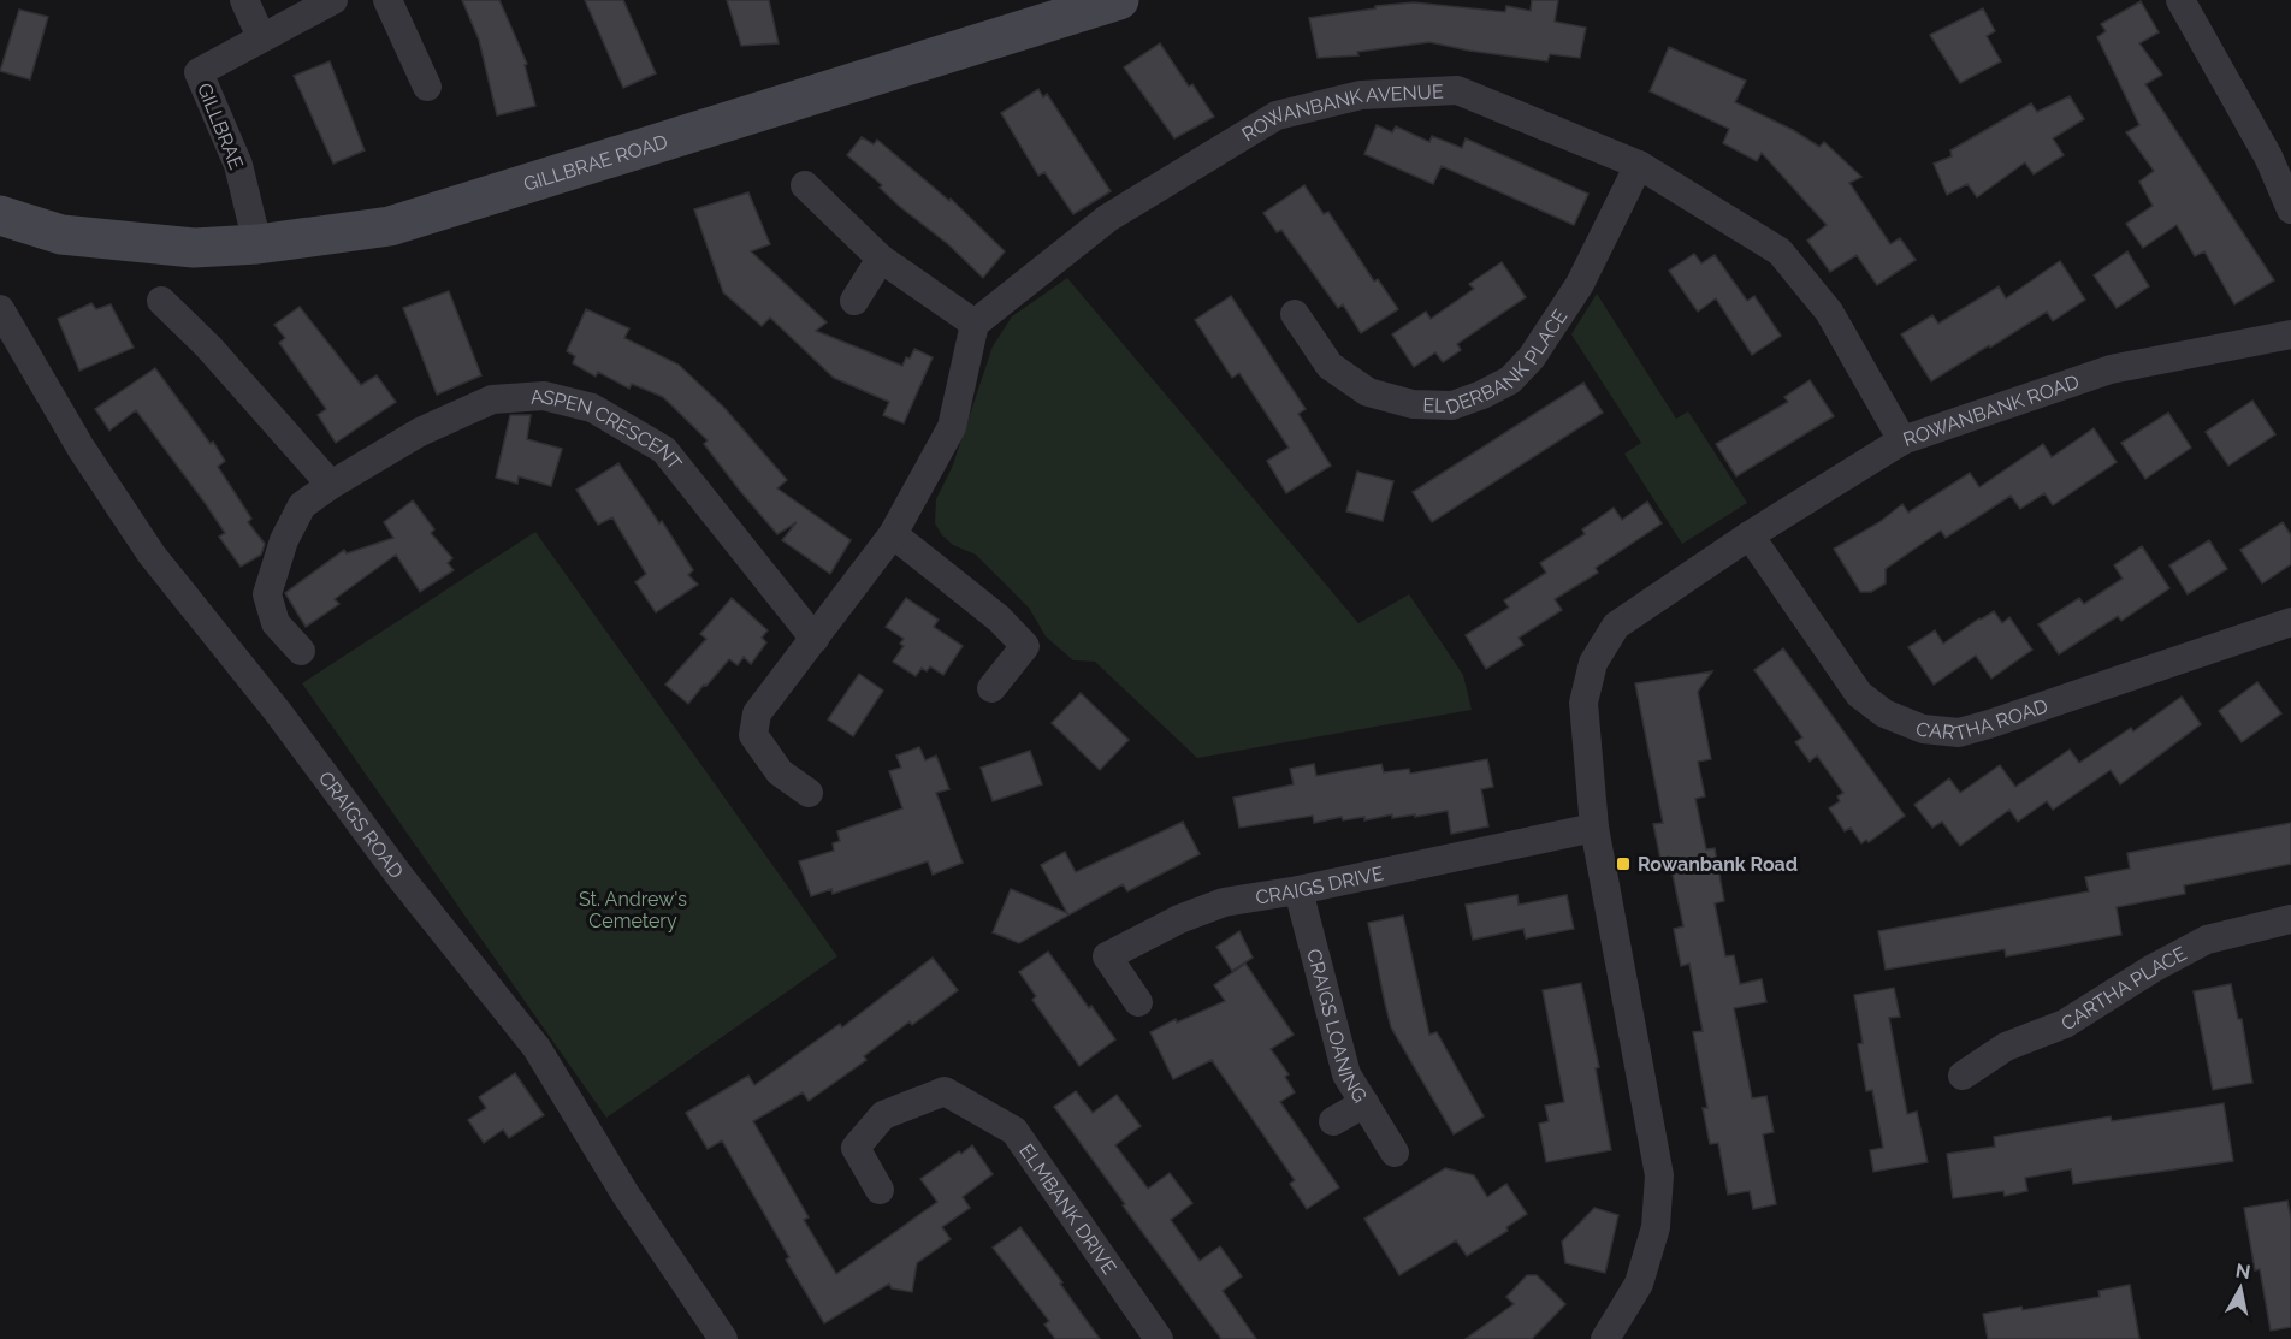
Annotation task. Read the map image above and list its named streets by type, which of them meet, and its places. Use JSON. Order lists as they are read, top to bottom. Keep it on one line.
{"streets":{"street":["ROWANBANK AVENUE","GILLBRAE","GILLBRAE ROAD","ELDERBANK PLACE","ROWANBANK ROAD","ASPEN CRESCENT","CARTHA ROAD","CRAIGS ROAD","CRAIGS DRIVE","CARTHA PLACE","CRAIGS LOANING","ELMBANK DRIVE"]},"crossings":[["ROWANBANK AVENUE","ELDERBANK PLACE"],["ROWANBANK AVENUE","ROWANBANK ROAD"],["GILLBRAE","GILLBRAE ROAD"],["ROWANBANK ROAD","CARTHA ROAD"],["ROWANBANK ROAD","CRAIGS DRIVE"],["CRAIGS DRIVE","CRAIGS LOANING"]],"parks":["St. Andrew's Cemetery"],"places":{"transit":["Rowanbank Road"]},"north":"top"}
